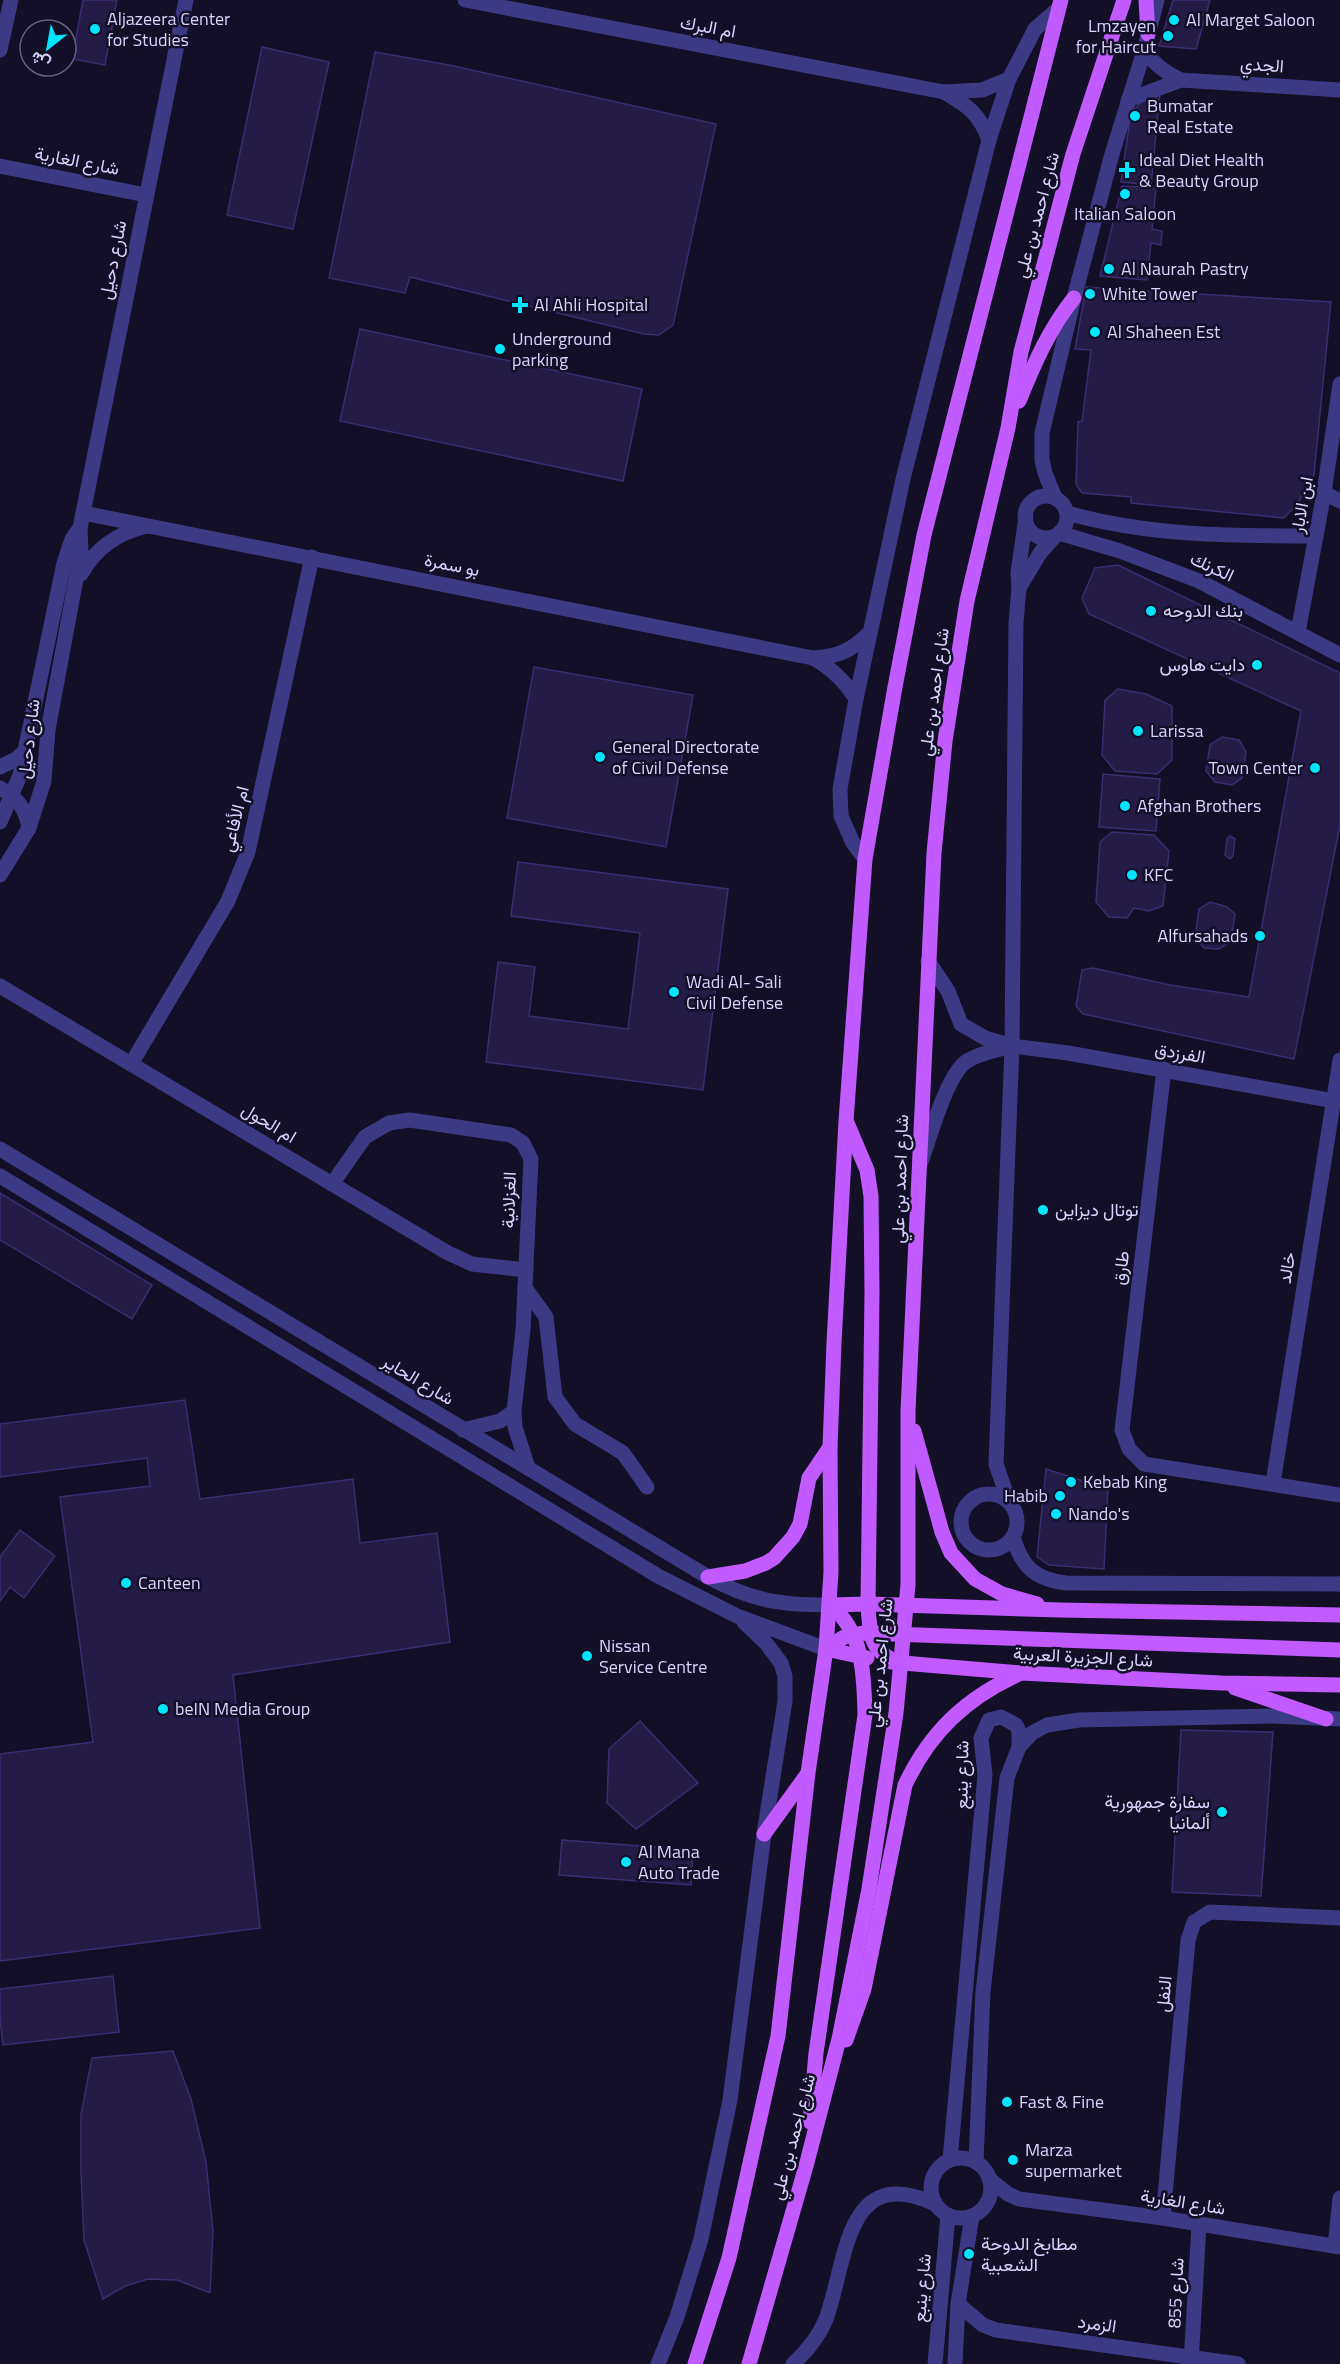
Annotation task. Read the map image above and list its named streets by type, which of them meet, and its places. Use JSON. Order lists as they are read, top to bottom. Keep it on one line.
{"streets":{"main road":["شارع احمد بن علي","شارع الجزيرة العربية"],"street":["ام البرك","الجدي","شارع الغارية","شارع دحيل","ابن الابار","بو سمرة","الكرنك","ام الأفاعي","الفرزدق","ام الحول","الغزلانية","طارق","خالد","شارع الحاير","شارع ينبع","النفل","شارع 855","الزمرد"]},"crossings":[["ام البرك","شارع احمد بن علي"],["شارع الغارية","شارع دحيل"],["شارع الغارية","شارع ينبع"],["شارع الغارية","النفل"],["شارع الغارية","شارع 855"],["شارع احمد بن علي","بو سمرة"],["شارع احمد بن علي","الفرزدق"],["شارع احمد بن علي","شارع الحاير"],["شارع احمد بن علي","شارع الجزيرة العربية"],["شارع دحيل","بو سمرة"],["ابن الابار","الكرنك"],["بو سمرة","ام الأفاعي"],["ام الأفاعي","ام الحول"],["الفرزدق","طارق"],["الفرزدق","خالد"],["ام الحول","الغزلانية"],["الغزلانية","شارع الحاير"],["طارق","خالد"],["شارع ينبع","الزمرد"],["شارع 855","الزمرد"]],"places":{"other":["Al Marget Saloon","Aljazeera Center for Studies","Lmzayen for Haircut","Bumatar Real Estate","Italian Saloon","Al Naurah Pastry","White Tower","Al Shaheen Est","Underground parking","بنك الدوحه","دايت هاوس","Larissa","General Directorate of Civil Defense","Town Center","Afghan Brothers","KFC","Alfursahads","Wadi Al- Sali Civil Defense","توتال ديزاين","Kebab King","Habib","Nando's","Canteen","Nissan Service Centre","beIN Media Group","سفارة جمهورية ألمانيا","Al Mana Auto Trade","Fast & Fine","Marza supermarket","مطابخ الدوحة الشعبية"],"health":["Ideal Diet Health & Beauty Group","Al Ahli Hospital"]},"north":"bottom left"}
